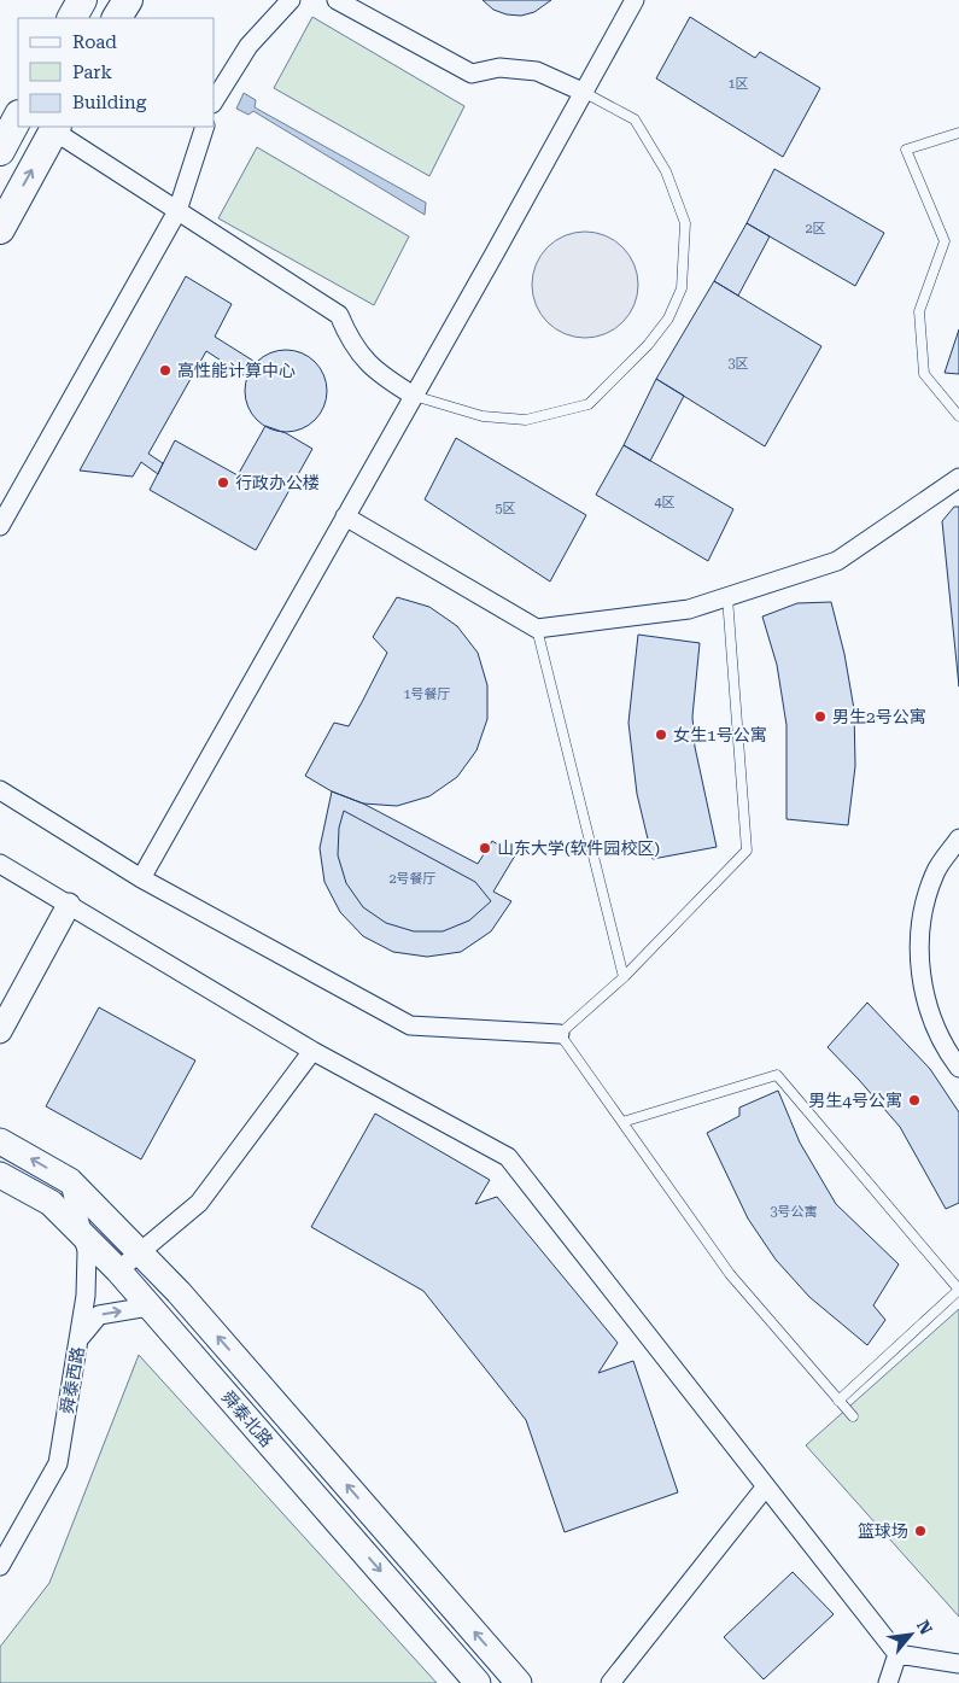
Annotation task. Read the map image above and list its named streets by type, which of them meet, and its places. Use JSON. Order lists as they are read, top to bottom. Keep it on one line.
{"streets":{"main road":["舜泰北路"],"street":["舜泰西路"]},"crossings":[["舜泰西路","舜泰北路"]],"places":["高性能计算中心","行政办公楼","男生2号公寓","女生1号公寓","山东大学(软件园校区)","男生4号公寓","篮球场"],"house_numbers":["1区","2区","3区","4区","5区","1号餐厅","2号餐厅","3号公寓"],"legend":["Road","Park","Building"],"north":"top right"}
